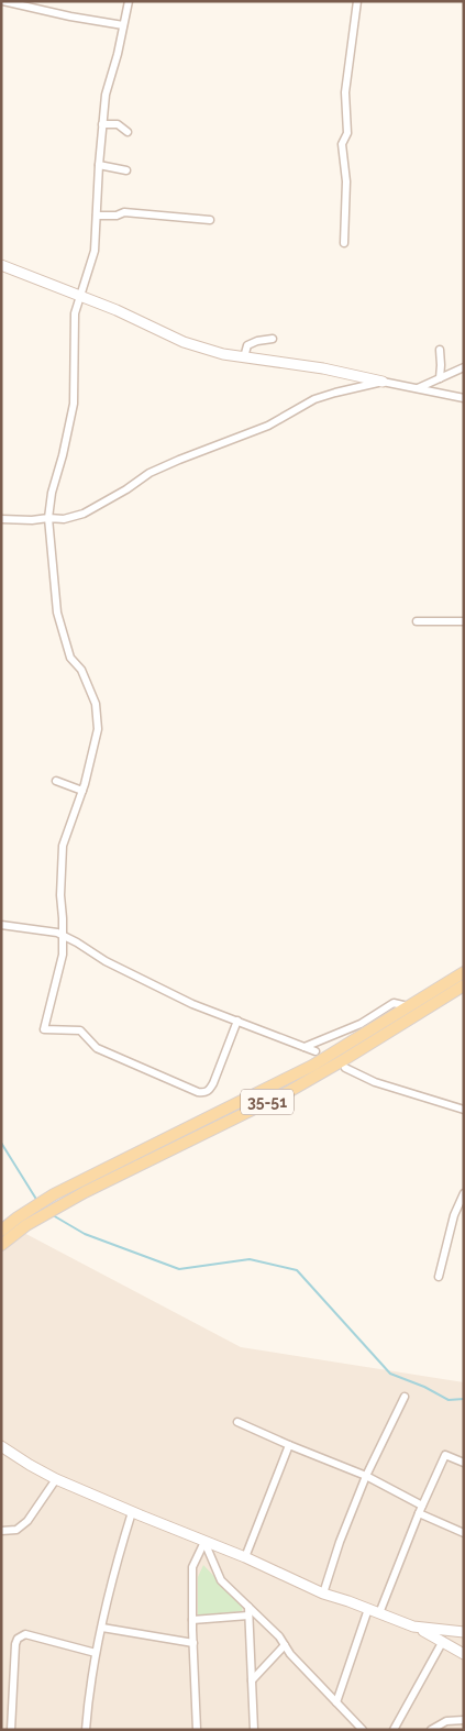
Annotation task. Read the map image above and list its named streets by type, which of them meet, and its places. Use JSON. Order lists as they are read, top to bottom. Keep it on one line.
{"streets":{"main road":["35-51"]}}
